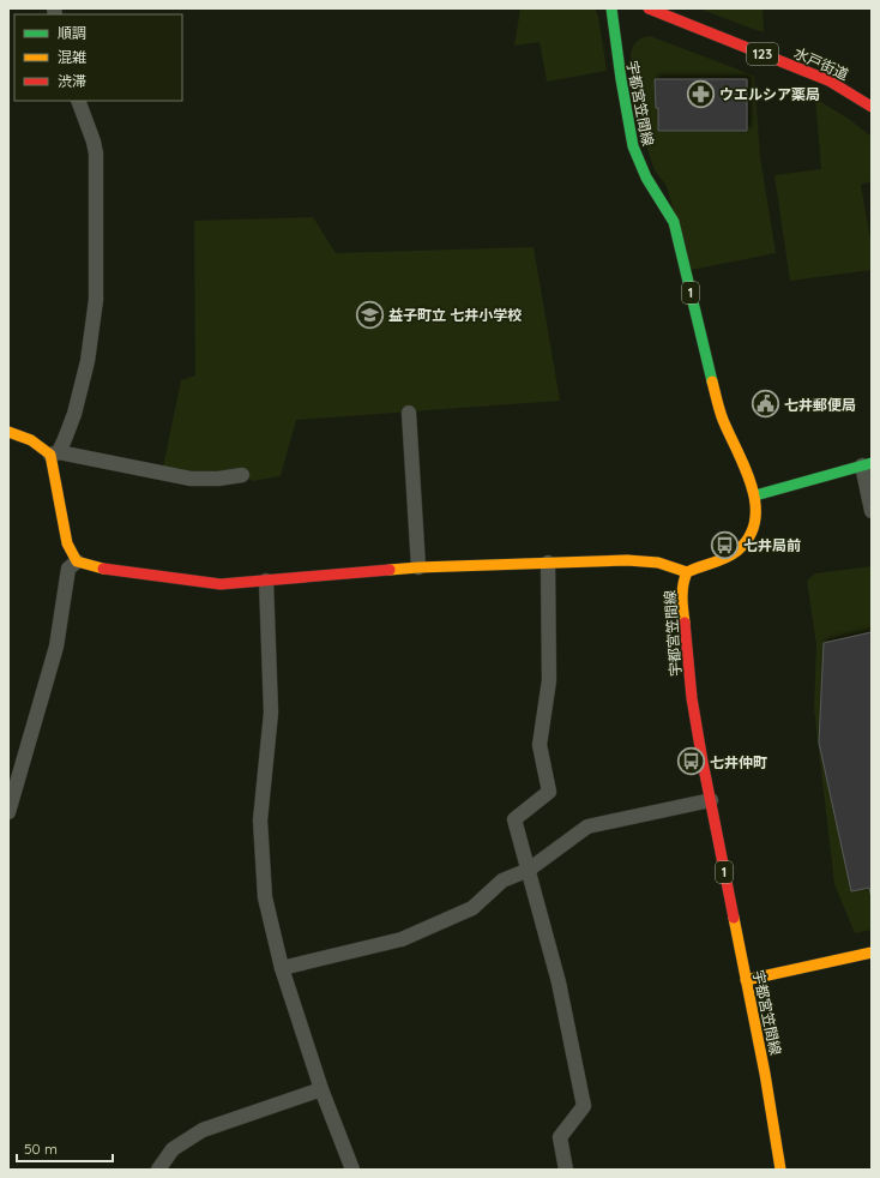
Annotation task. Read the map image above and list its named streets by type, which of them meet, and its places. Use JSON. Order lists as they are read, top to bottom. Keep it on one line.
{"streets":{"main road":["123","水戸街道","宇都宮笠間線","1"]},"places":{"pharmacy":["ウエルシア薬局"],"school or university":["益子町立 七井小学校"],"public building":["七井郵便局"],"bus stop":["七井局前","七井仲町"]},"legend":["順調","混雑","渋滞"],"scale_bar":"50 m"}
